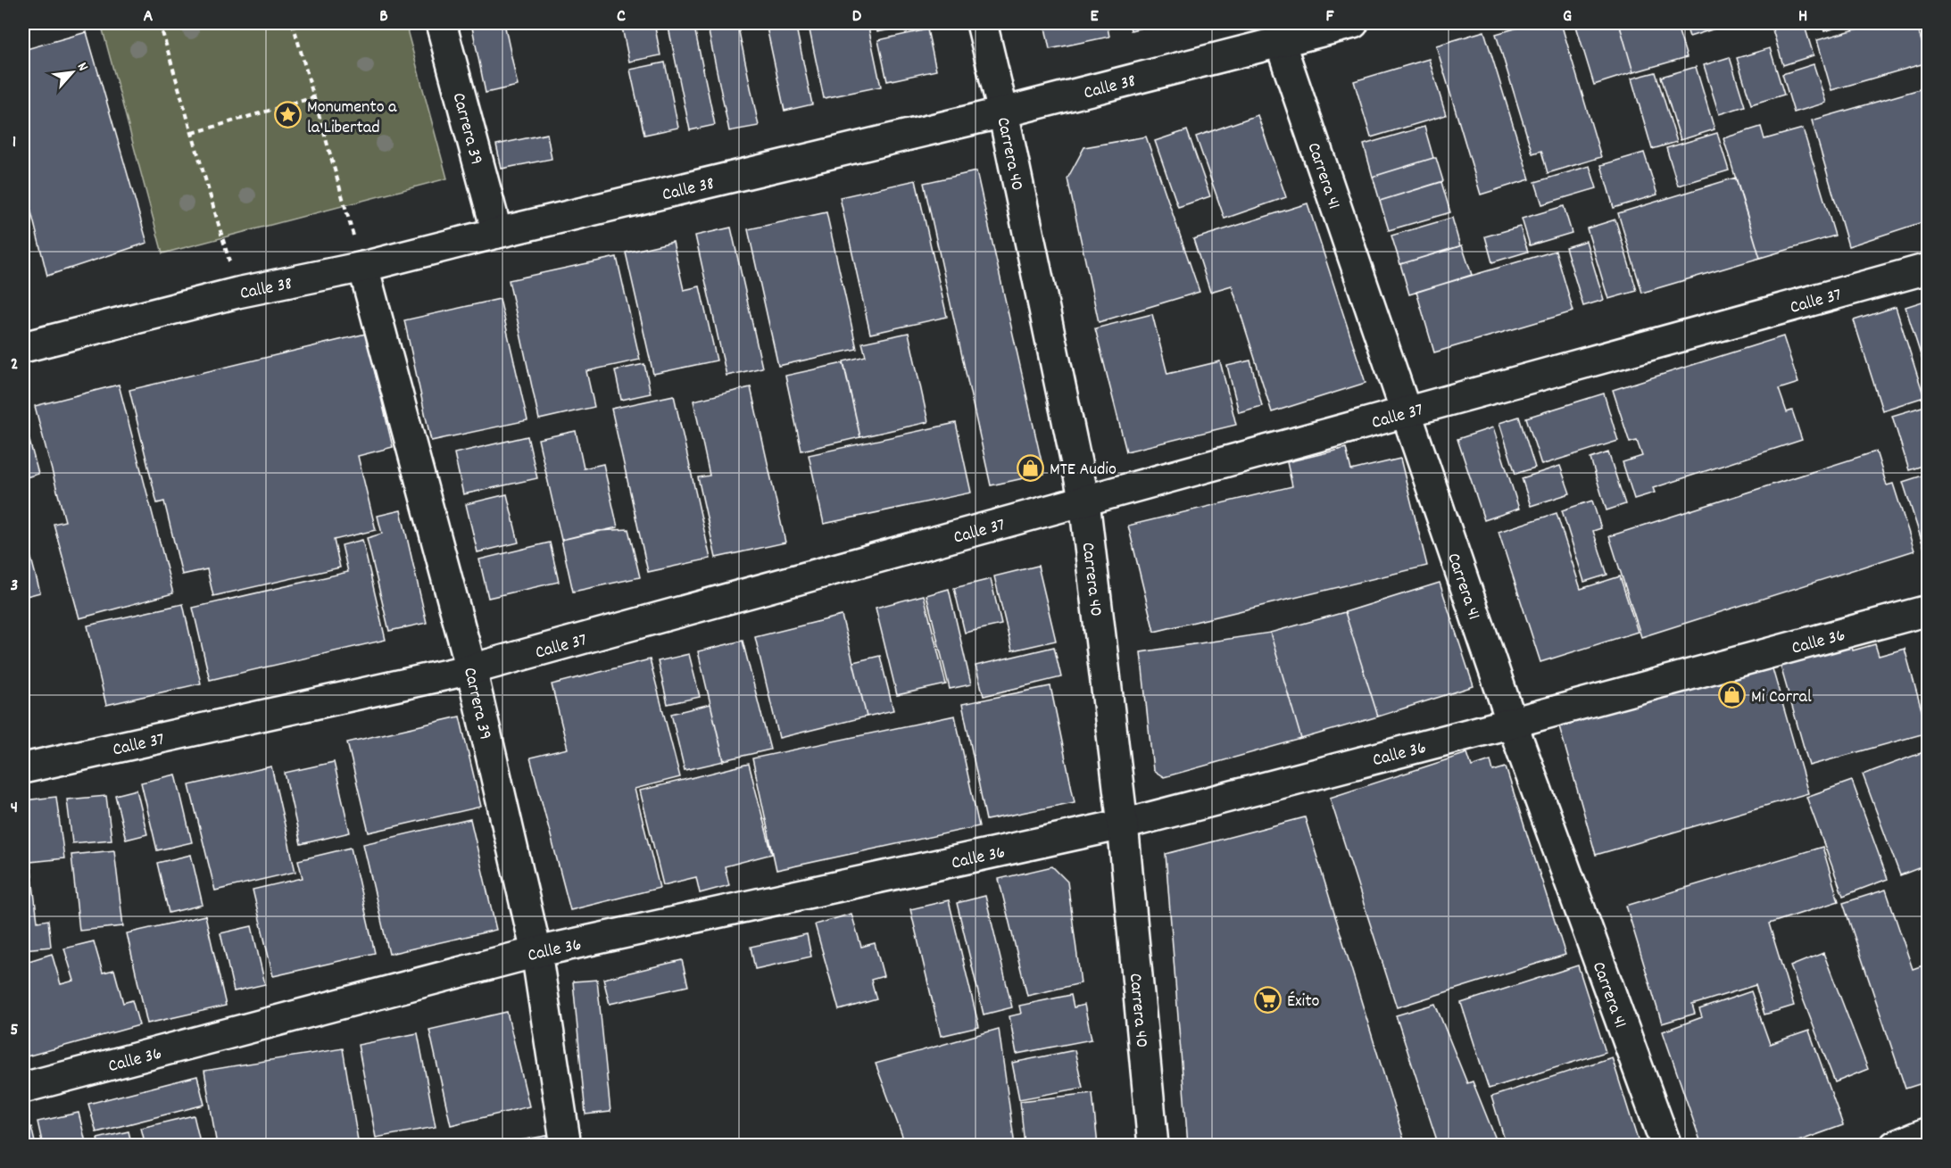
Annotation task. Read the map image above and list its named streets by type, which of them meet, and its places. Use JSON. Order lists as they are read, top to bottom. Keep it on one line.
{"streets":{"street":["Calle 38","Carrera 39","Carrera 40","Carrera 41","Calle 37","Calle 36"]},"crossings":[["Calle 38","Carrera 39"],["Calle 38","Carrera 40"],["Calle 38","Carrera 41"],["Carrera 39","Calle 37"],["Carrera 39","Calle 36"],["Carrera 40","Calle 37"],["Carrera 40","Calle 36"],["Carrera 41","Calle 37"],["Carrera 41","Calle 36"]],"places":{"place":["Monumento a la Libertad"],"shop":["MTE Audio","Mi Corral"],"supermarket":["Éxito"]},"north":"top right","grid":{"columns":["A","B","C","D","E","F","G","H"],"rows":["1","2","3","4","5"]}}
